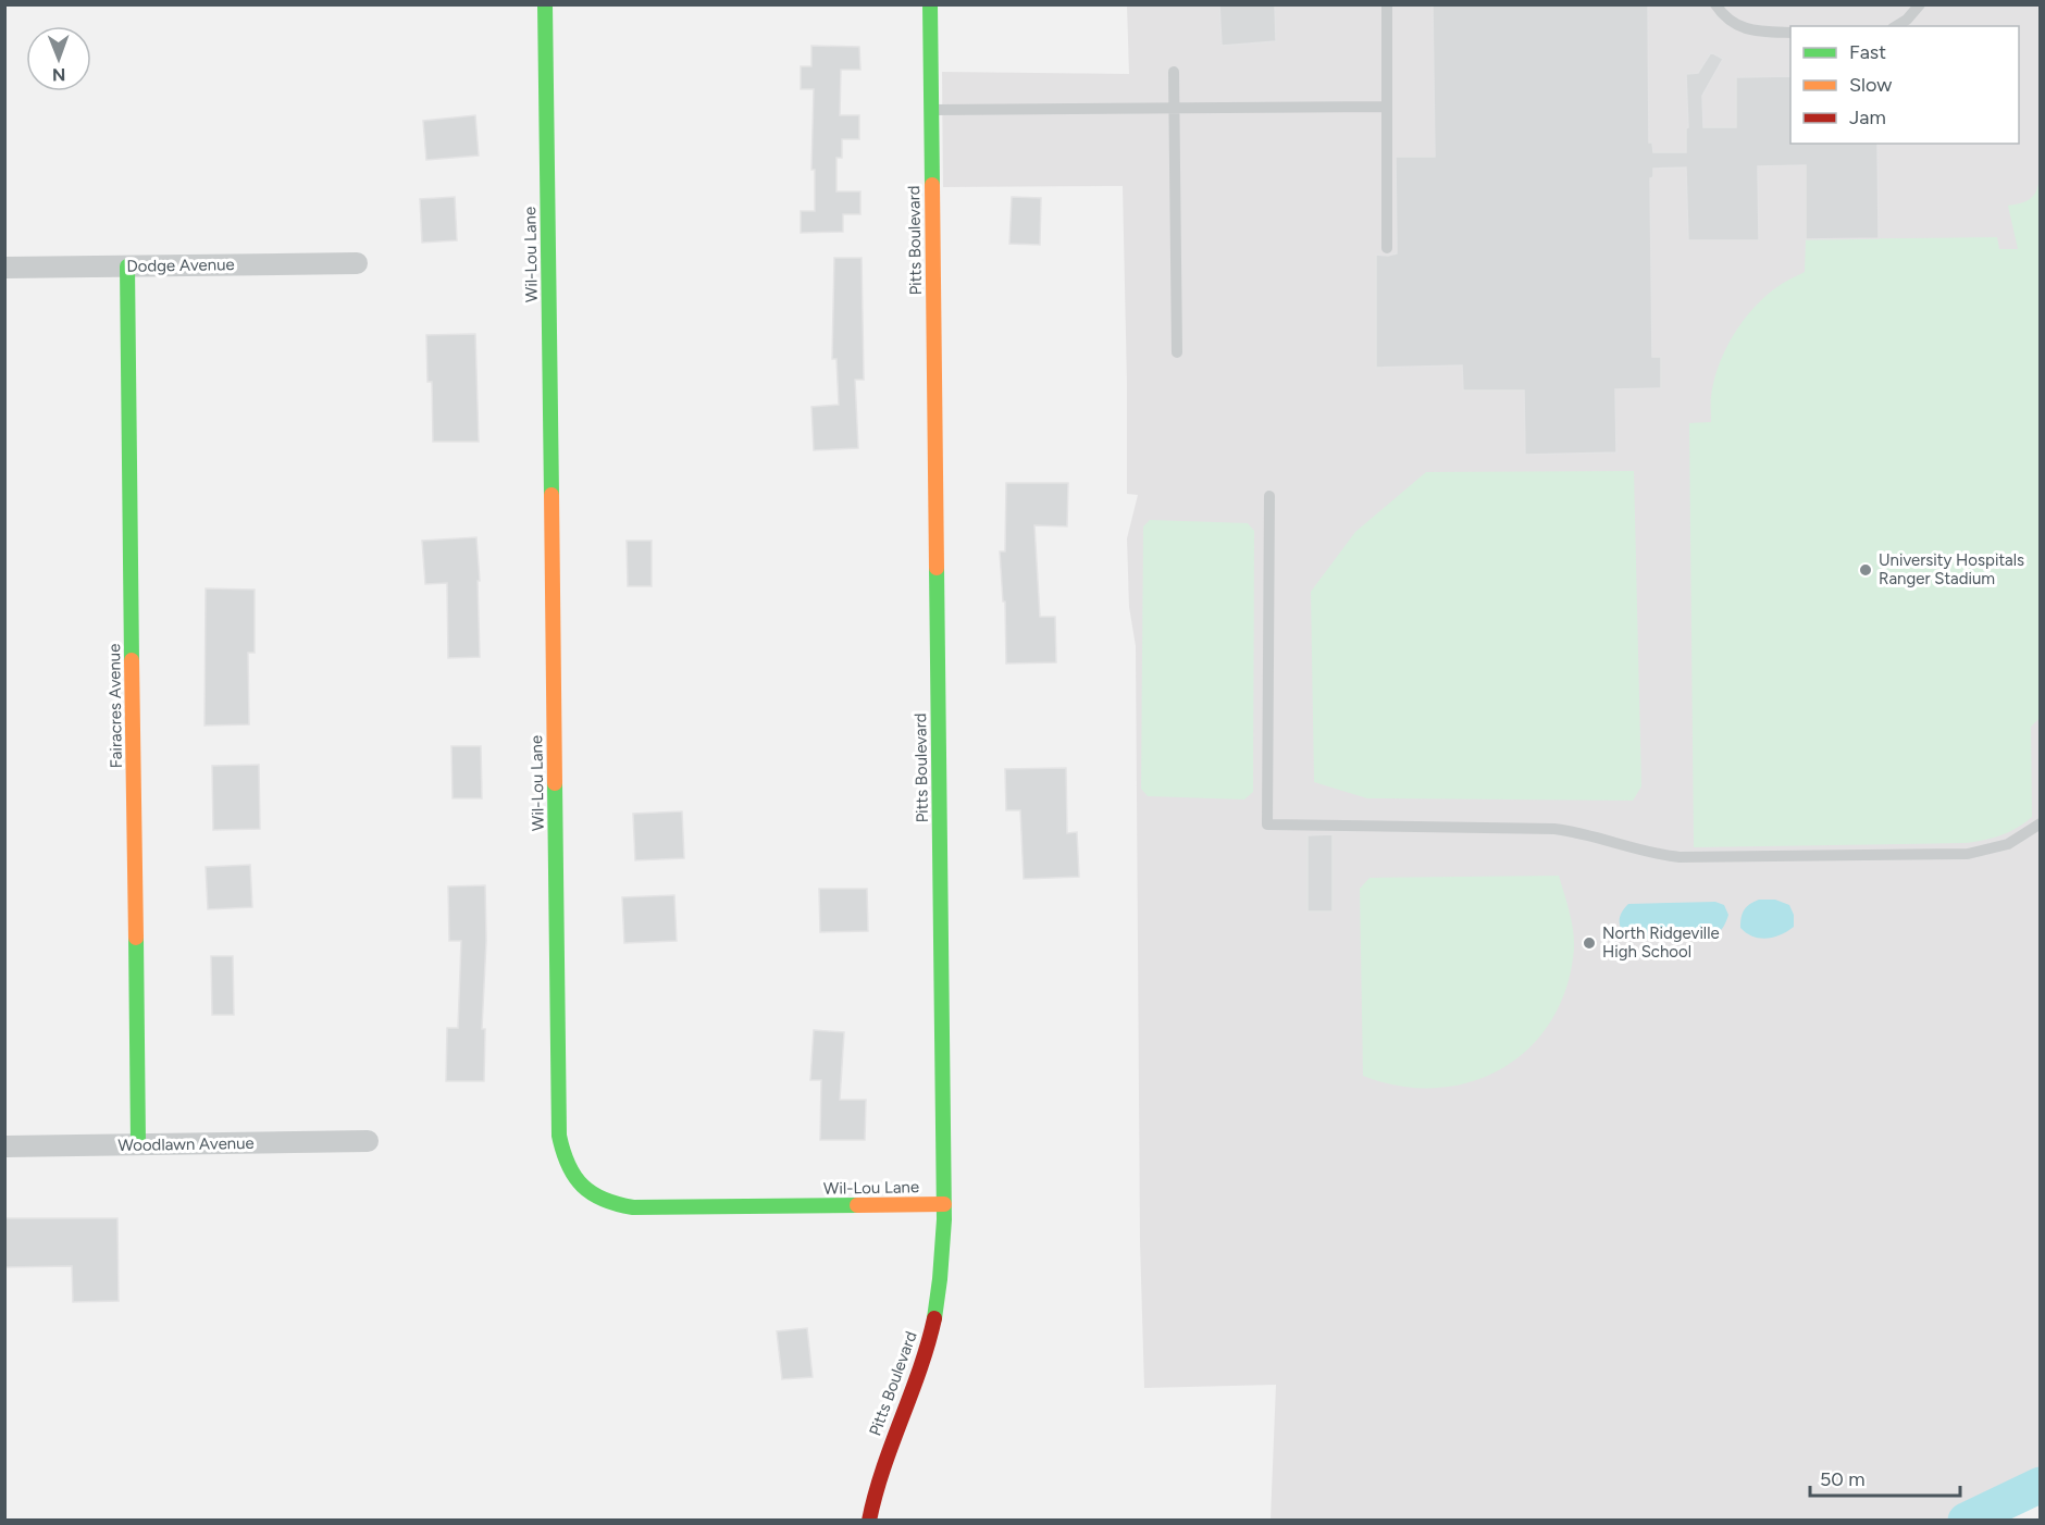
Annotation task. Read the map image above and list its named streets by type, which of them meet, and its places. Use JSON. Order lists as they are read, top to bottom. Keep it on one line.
{"streets":{"street":["Pitts Boulevard","Wil-Lou Lane","Dodge Avenue","Fairacres Avenue","Woodlawn Avenue"]},"crossings":[["Pitts Boulevard","Wil-Lou Lane"],["Dodge Avenue","Fairacres Avenue"],["Fairacres Avenue","Woodlawn Avenue"]],"places":["University Hospitals Ranger Stadium","North Ridgeville High School"],"legend":["Fast","Slow","Jam"],"scale_bar":"50 m","north":"bottom"}
